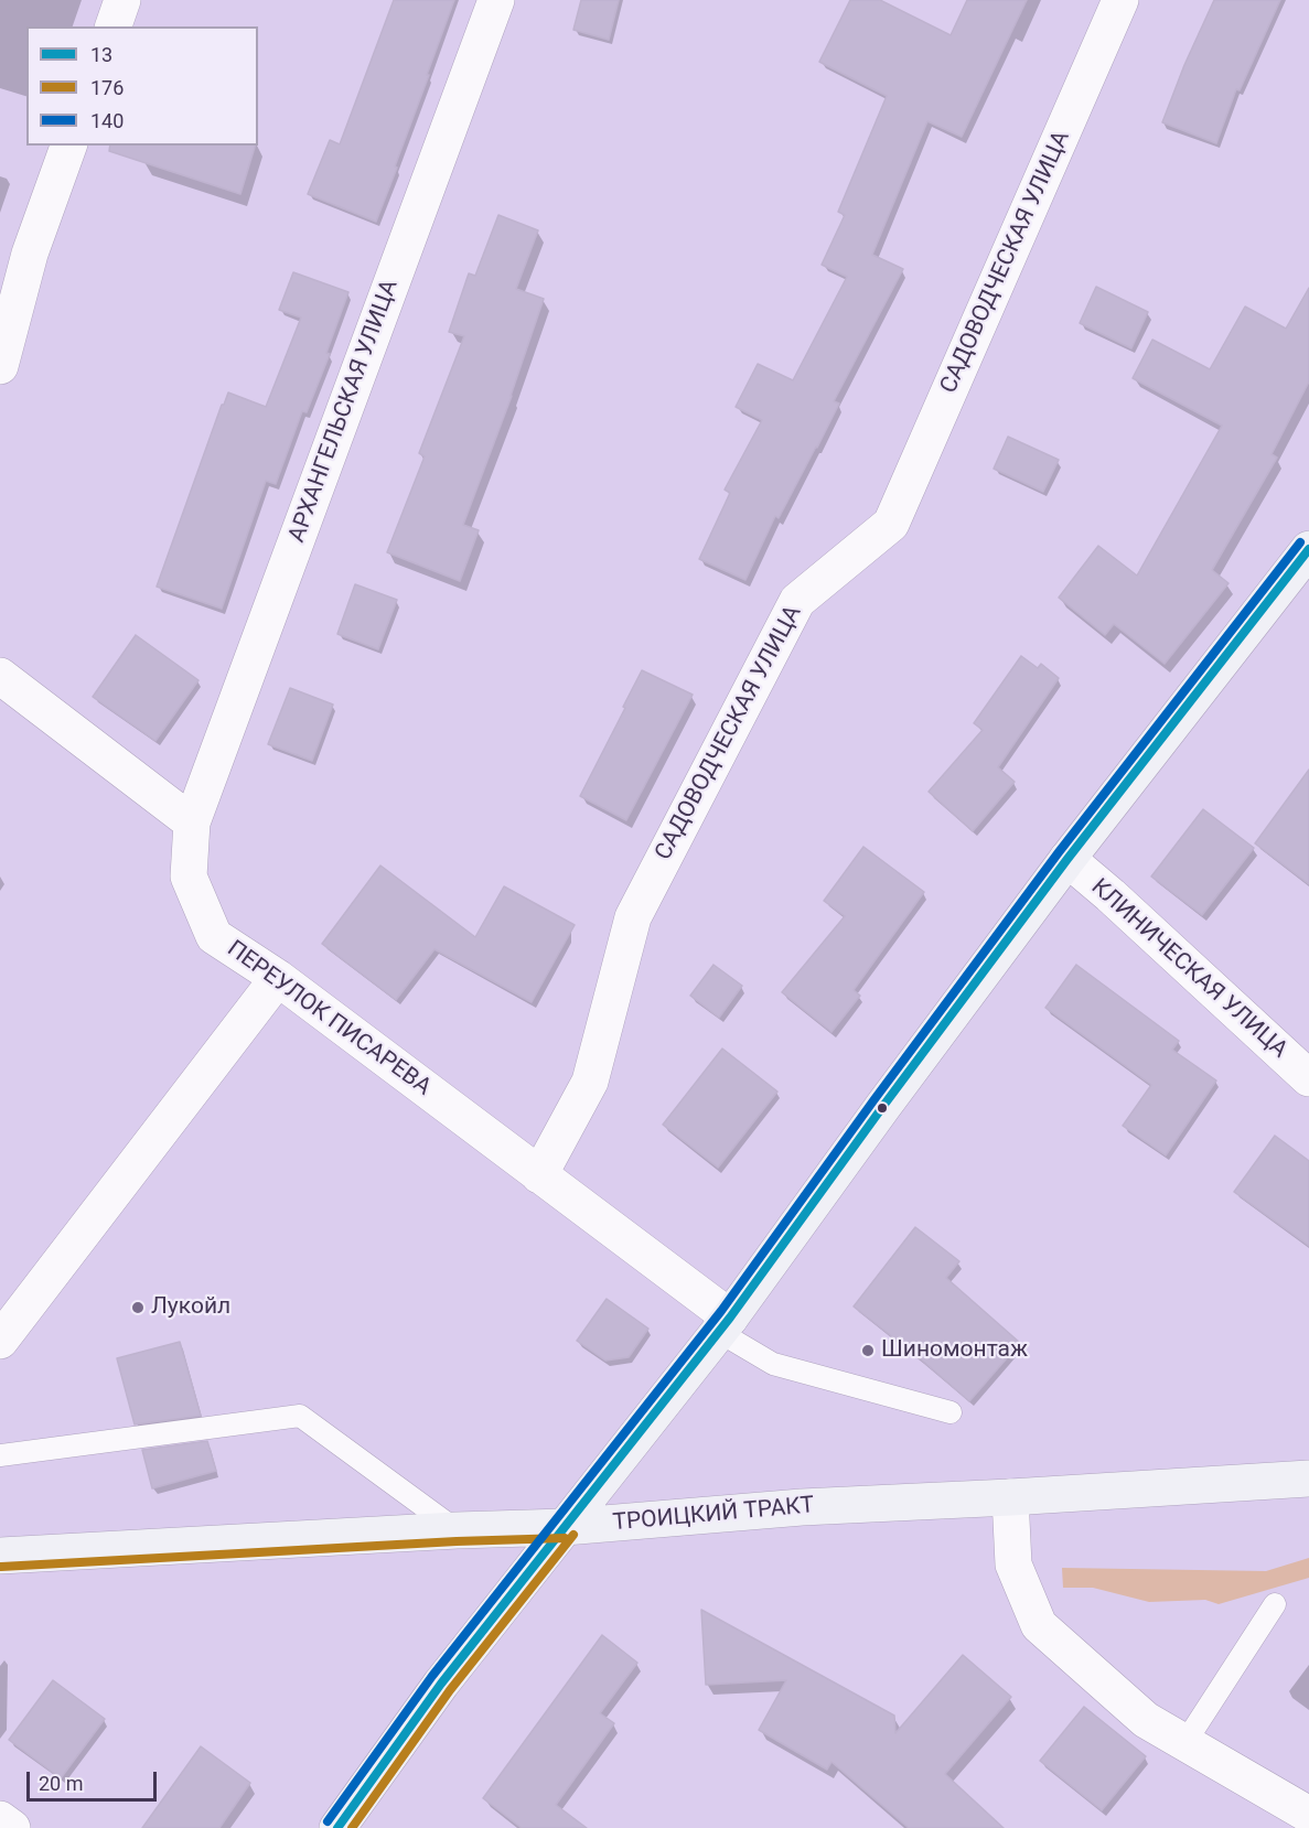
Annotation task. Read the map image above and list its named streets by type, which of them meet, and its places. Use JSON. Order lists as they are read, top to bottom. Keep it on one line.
{"streets":{"main road":["ТРОИЦКИЙ ТРАКТ"],"street":["САДОВОДЧЕСКАЯ УЛИЦА","АРХАНГЕЛЬСКАЯ УЛИЦА","КЛИНИЧЕСКАЯ УЛИЦА","ПЕРЕУЛОК ПИСАРЕВА"]},"crossings":[["САДОВОДЧЕСКАЯ УЛИЦА","ПЕРЕУЛОК ПИСАРЕВА"],["АРХАНГЕЛЬСКАЯ УЛИЦА","ПЕРЕУЛОК ПИСАРЕВА"]],"places":["Лукойл","Шиномонтаж"],"lines":["transit line 140","transit line 13","transit line 176"],"legend":["13","176","140"],"scale_bar":"20 m"}
